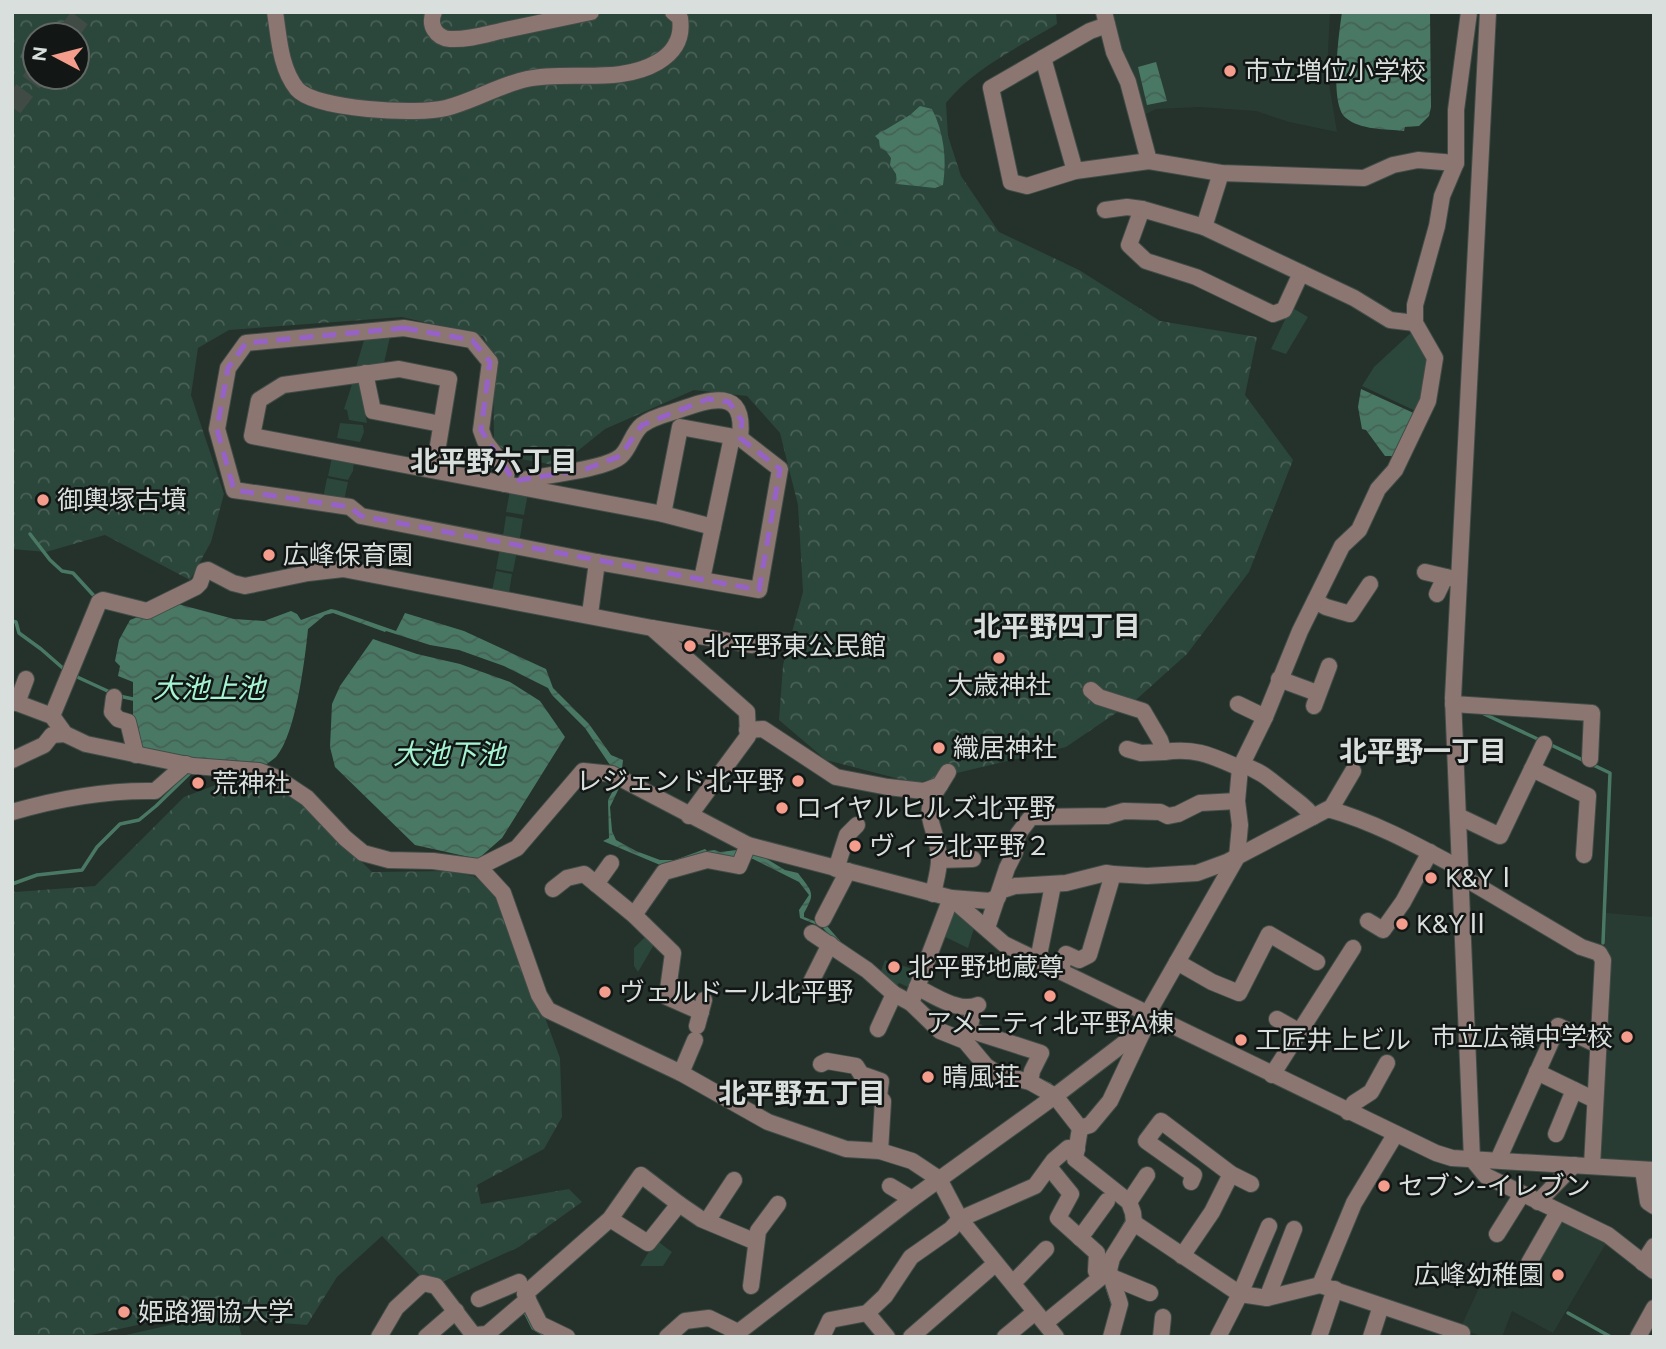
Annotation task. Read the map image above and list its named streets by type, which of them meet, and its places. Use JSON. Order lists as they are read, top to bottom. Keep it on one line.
{"districts":["北平野六丁目","北平野四丁目","北平野一丁目","北平野五丁目"],"water":["大池上池","大池下池"],"places":["市立増位小学校","御輿塚古墳","広峰保育園","北平野東公民館","大歳神社","織居神社","レジェンド北平野","荒神社","ロイヤルヒルズ北平野","ヴィラ北平野２","K&YⅠ","K&YⅡ","北平野地蔵尊","ヴェルドール北平野","アメニティ北平野A棟","市立広嶺中学校","工匠井上ビル","晴風荘","セブン-イレブン","広峰幼稚園","姫路獨協大学"],"north":"left"}
